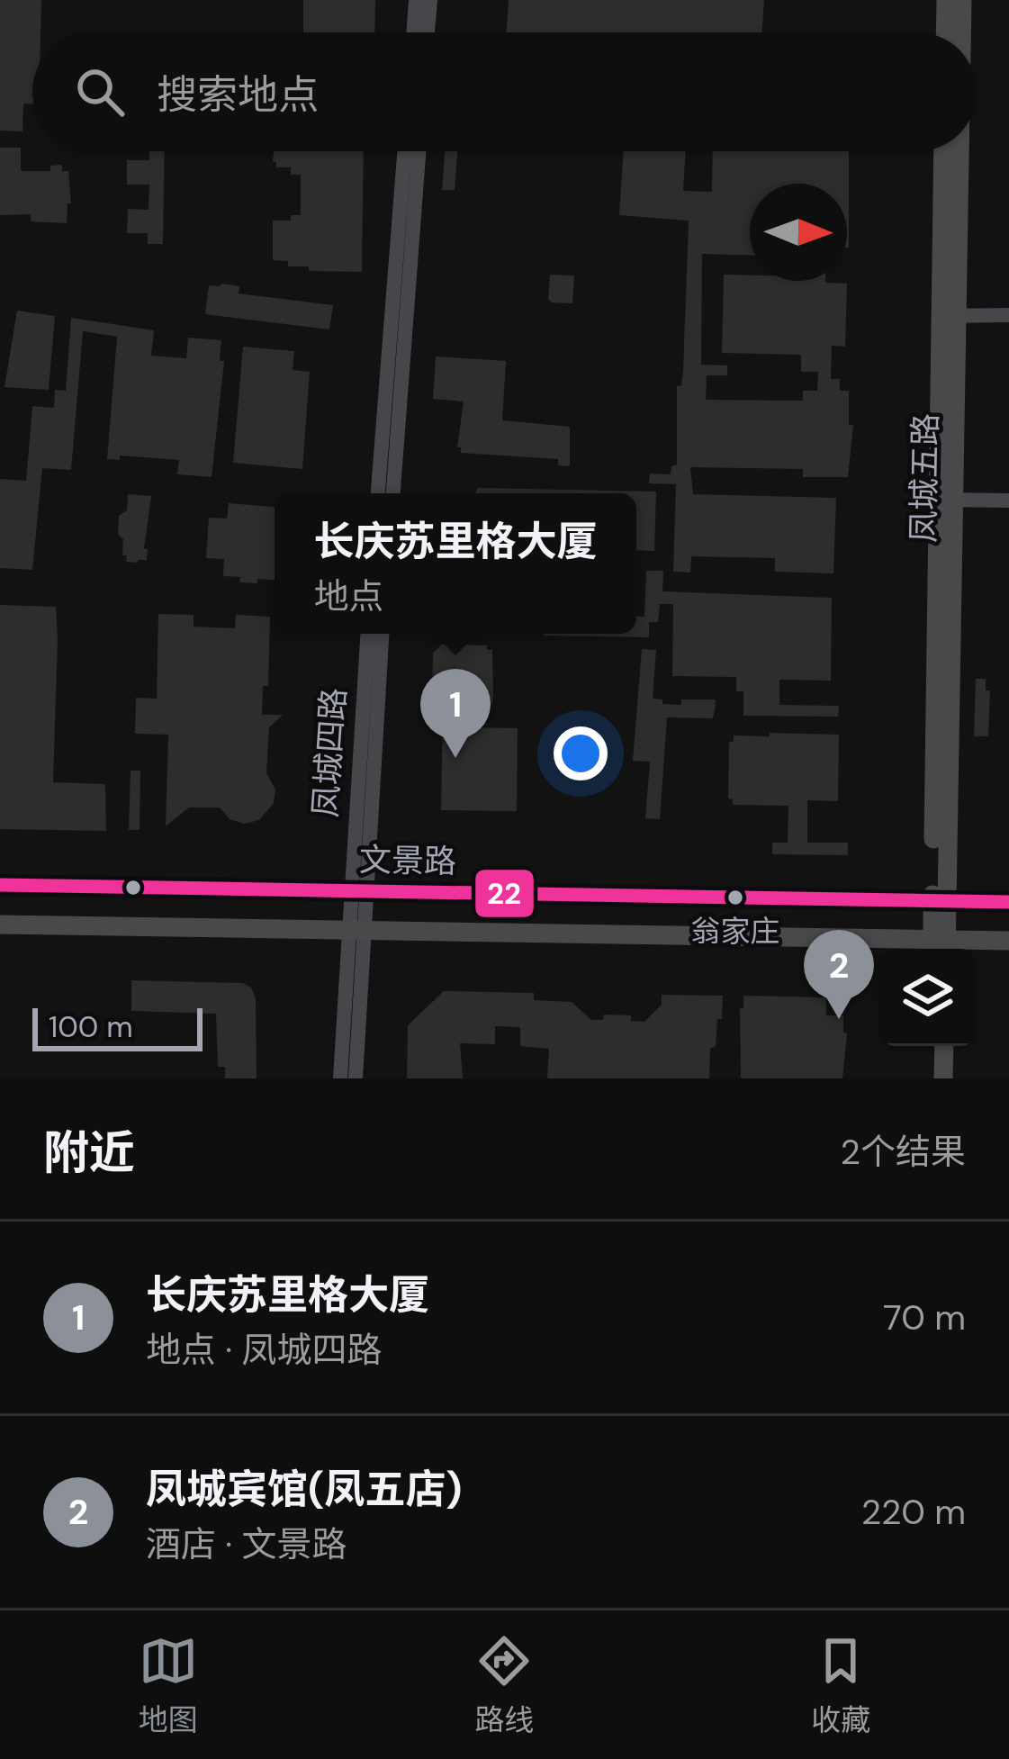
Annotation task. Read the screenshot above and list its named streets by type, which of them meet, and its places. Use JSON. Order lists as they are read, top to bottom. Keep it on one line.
{"streets":{"main road":["凤城五路","文景路"],"street":["凤城四路"]},"crossings":[["凤城五路","文景路"],["凤城四路","文景路"]],"places":["翁家庄"],"lines":["transit line 22"],"scale_bar":"100 m","north":"right","page":{"search":"搜索地点","popup":["长庆苏里格大厦","地点"],"pins":["1","2"],"scale":"100 m","heading":["附近","2个结果"],"list":[{"mark":"1","name":"长庆苏里格大厦","note":"地点 · 凤城四路","value":"70 m"},{"mark":"2","name":"凤城宾馆(凤五店)","note":"酒店 · 文景路","value":"220 m"}],"nav":["地图","路线","收藏"]}}
